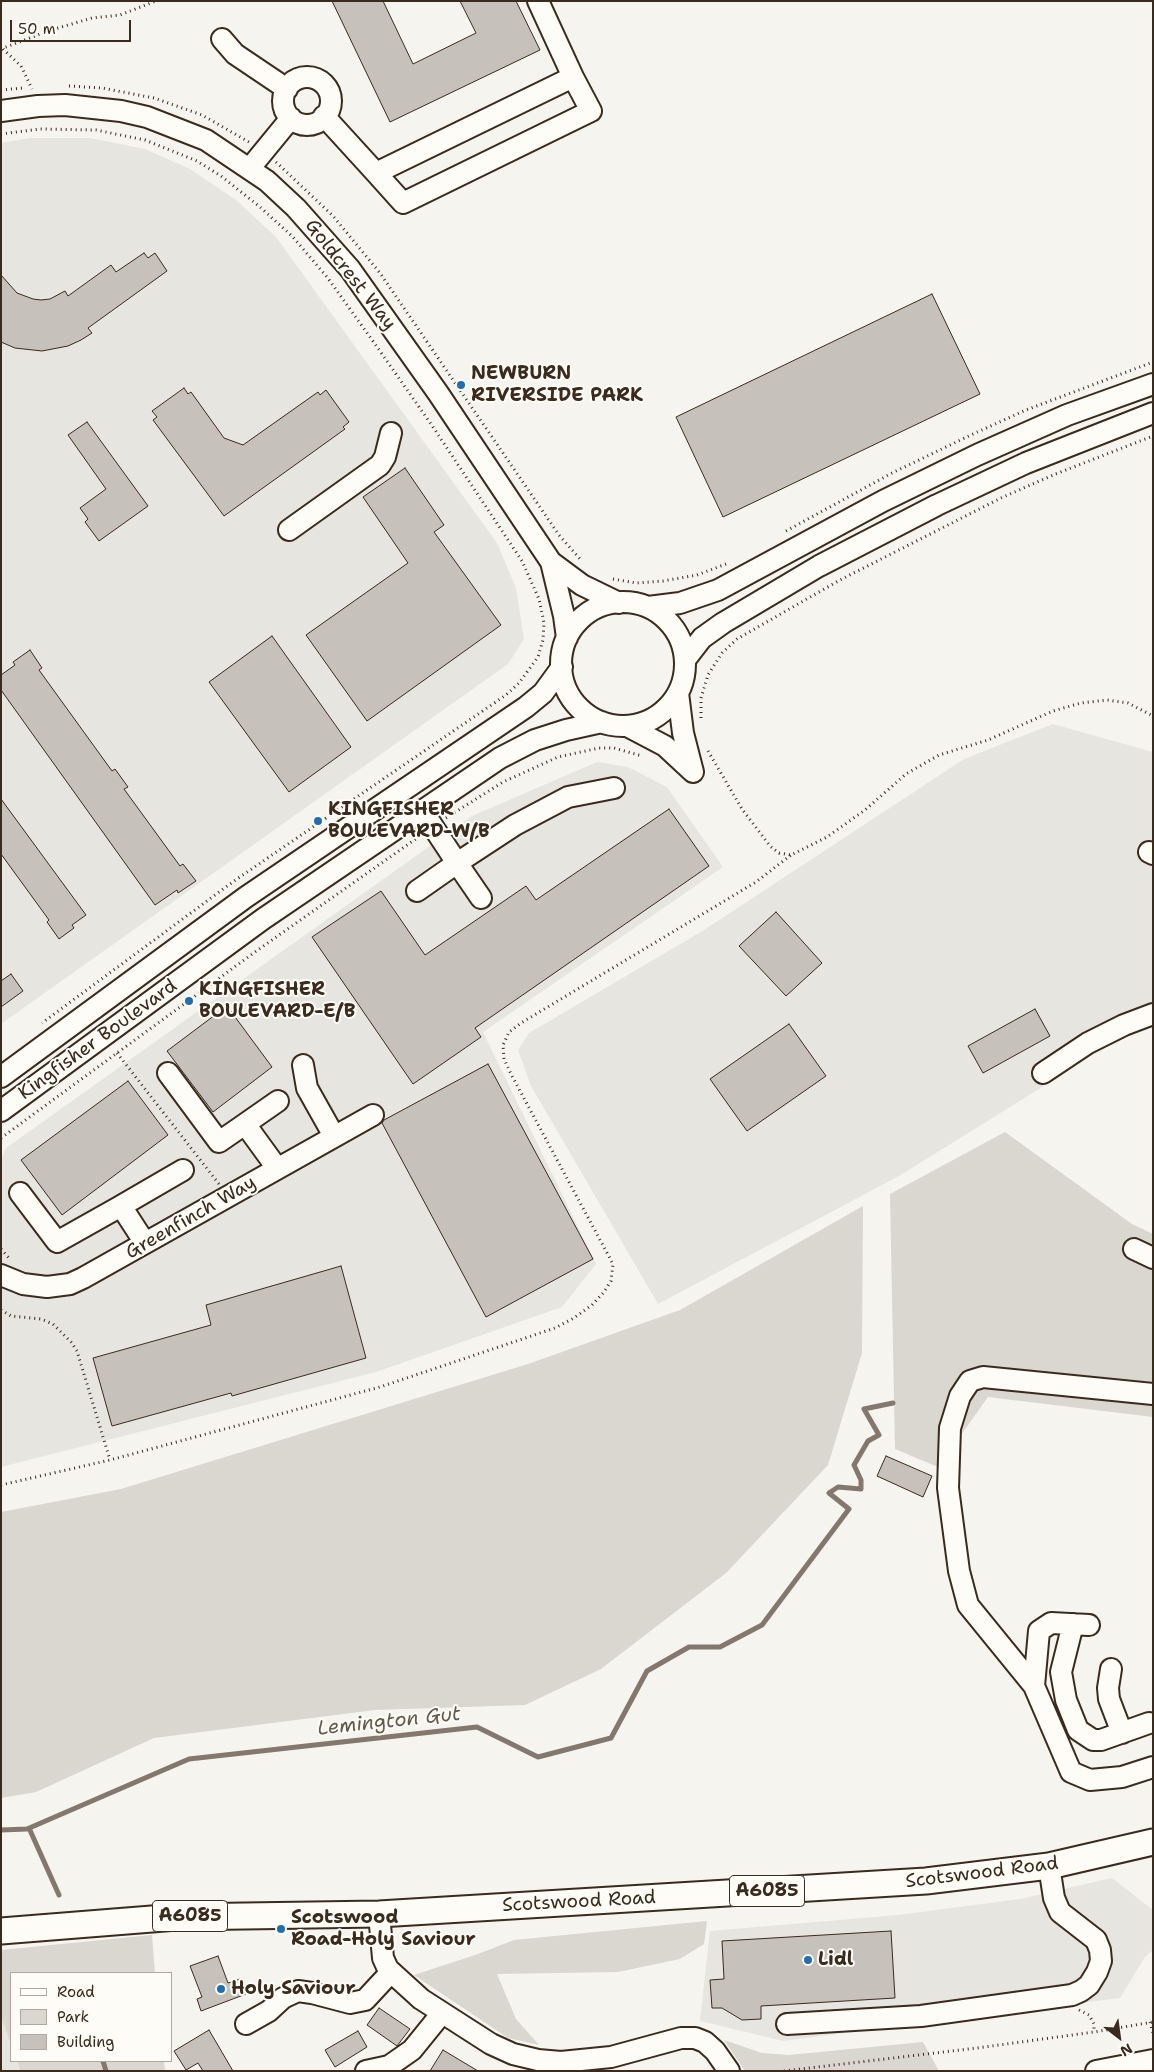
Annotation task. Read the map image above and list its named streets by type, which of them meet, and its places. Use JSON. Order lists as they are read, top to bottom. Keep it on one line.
{"streets":{"main road":["Scotswood Road","A6085"],"street":["Goldcrest Way","Kingfisher Boulevard","Greenfinch Way"]},"water":["Lemington Gut"],"places":["NEWBURN RIVERSIDE PARK","KINGFISHER BOULEVARD-W/B","KINGFISHER BOULEVARD-E/B","Scotswood Road-Holy Saviour","Lidl","Holy Saviour"],"legend":["Road","Park","Building"],"scale_bar":"50 m","north":"bottom right"}
